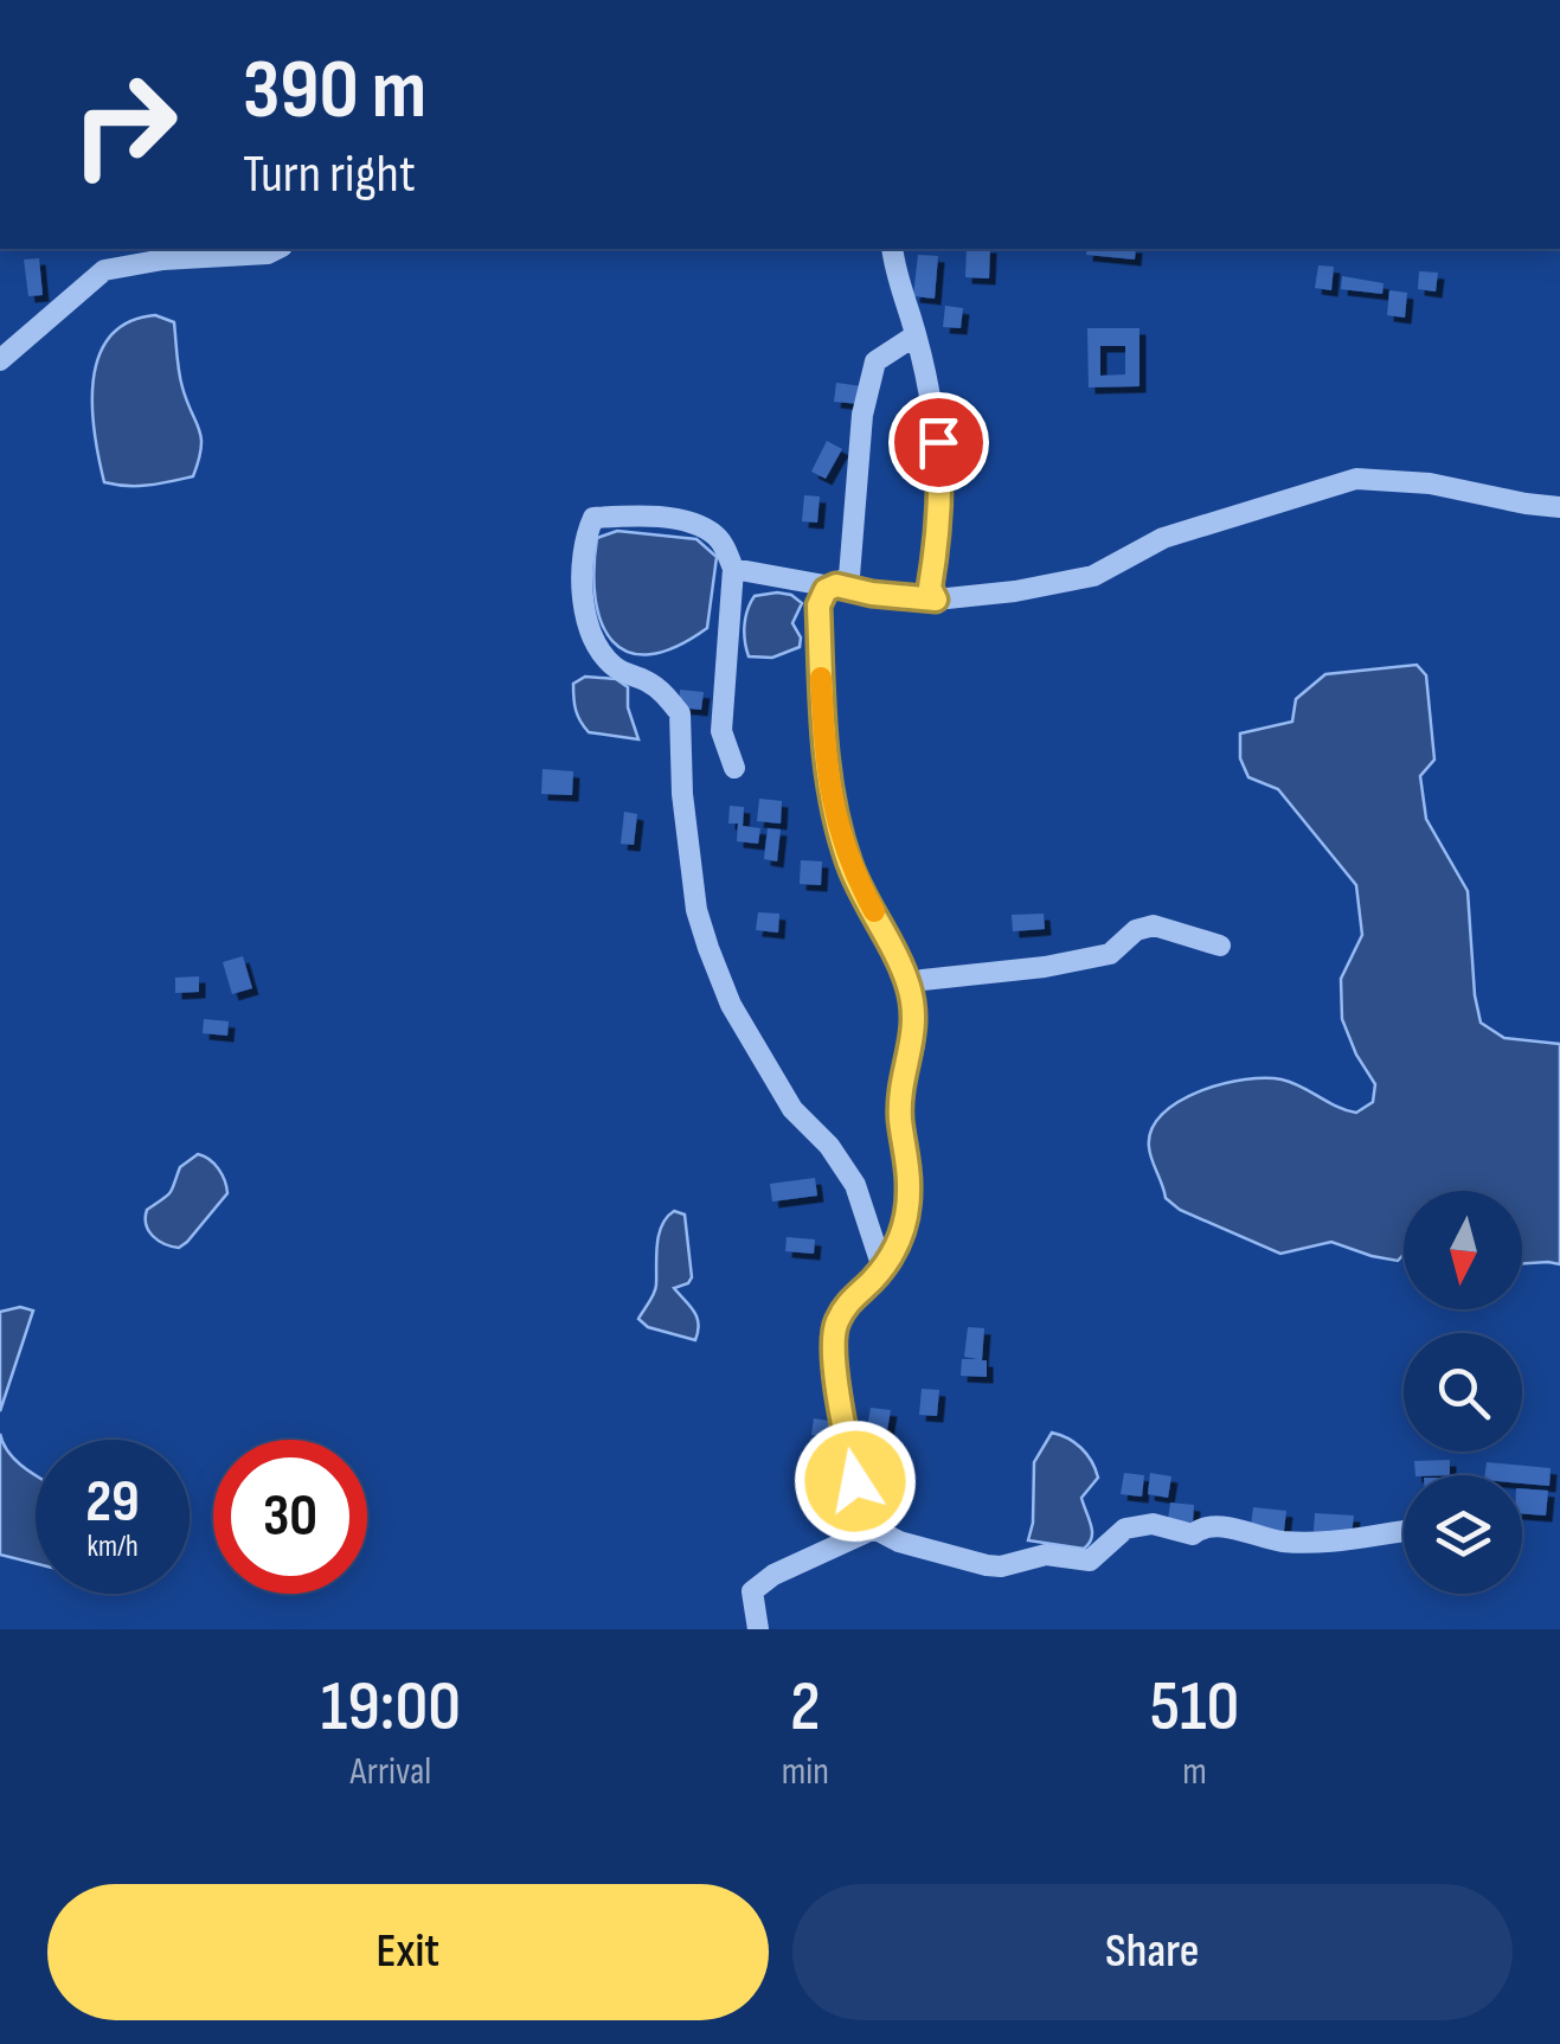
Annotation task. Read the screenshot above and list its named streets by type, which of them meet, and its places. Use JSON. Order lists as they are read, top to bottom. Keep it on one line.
{"north":"bottom","page":{"turn":["390 m","Turn right"],"speed":"29 km/h","limit":"30","eta":["19:00","Arrival","2","min","510","m"],"buttons":["Exit","Share"]}}
